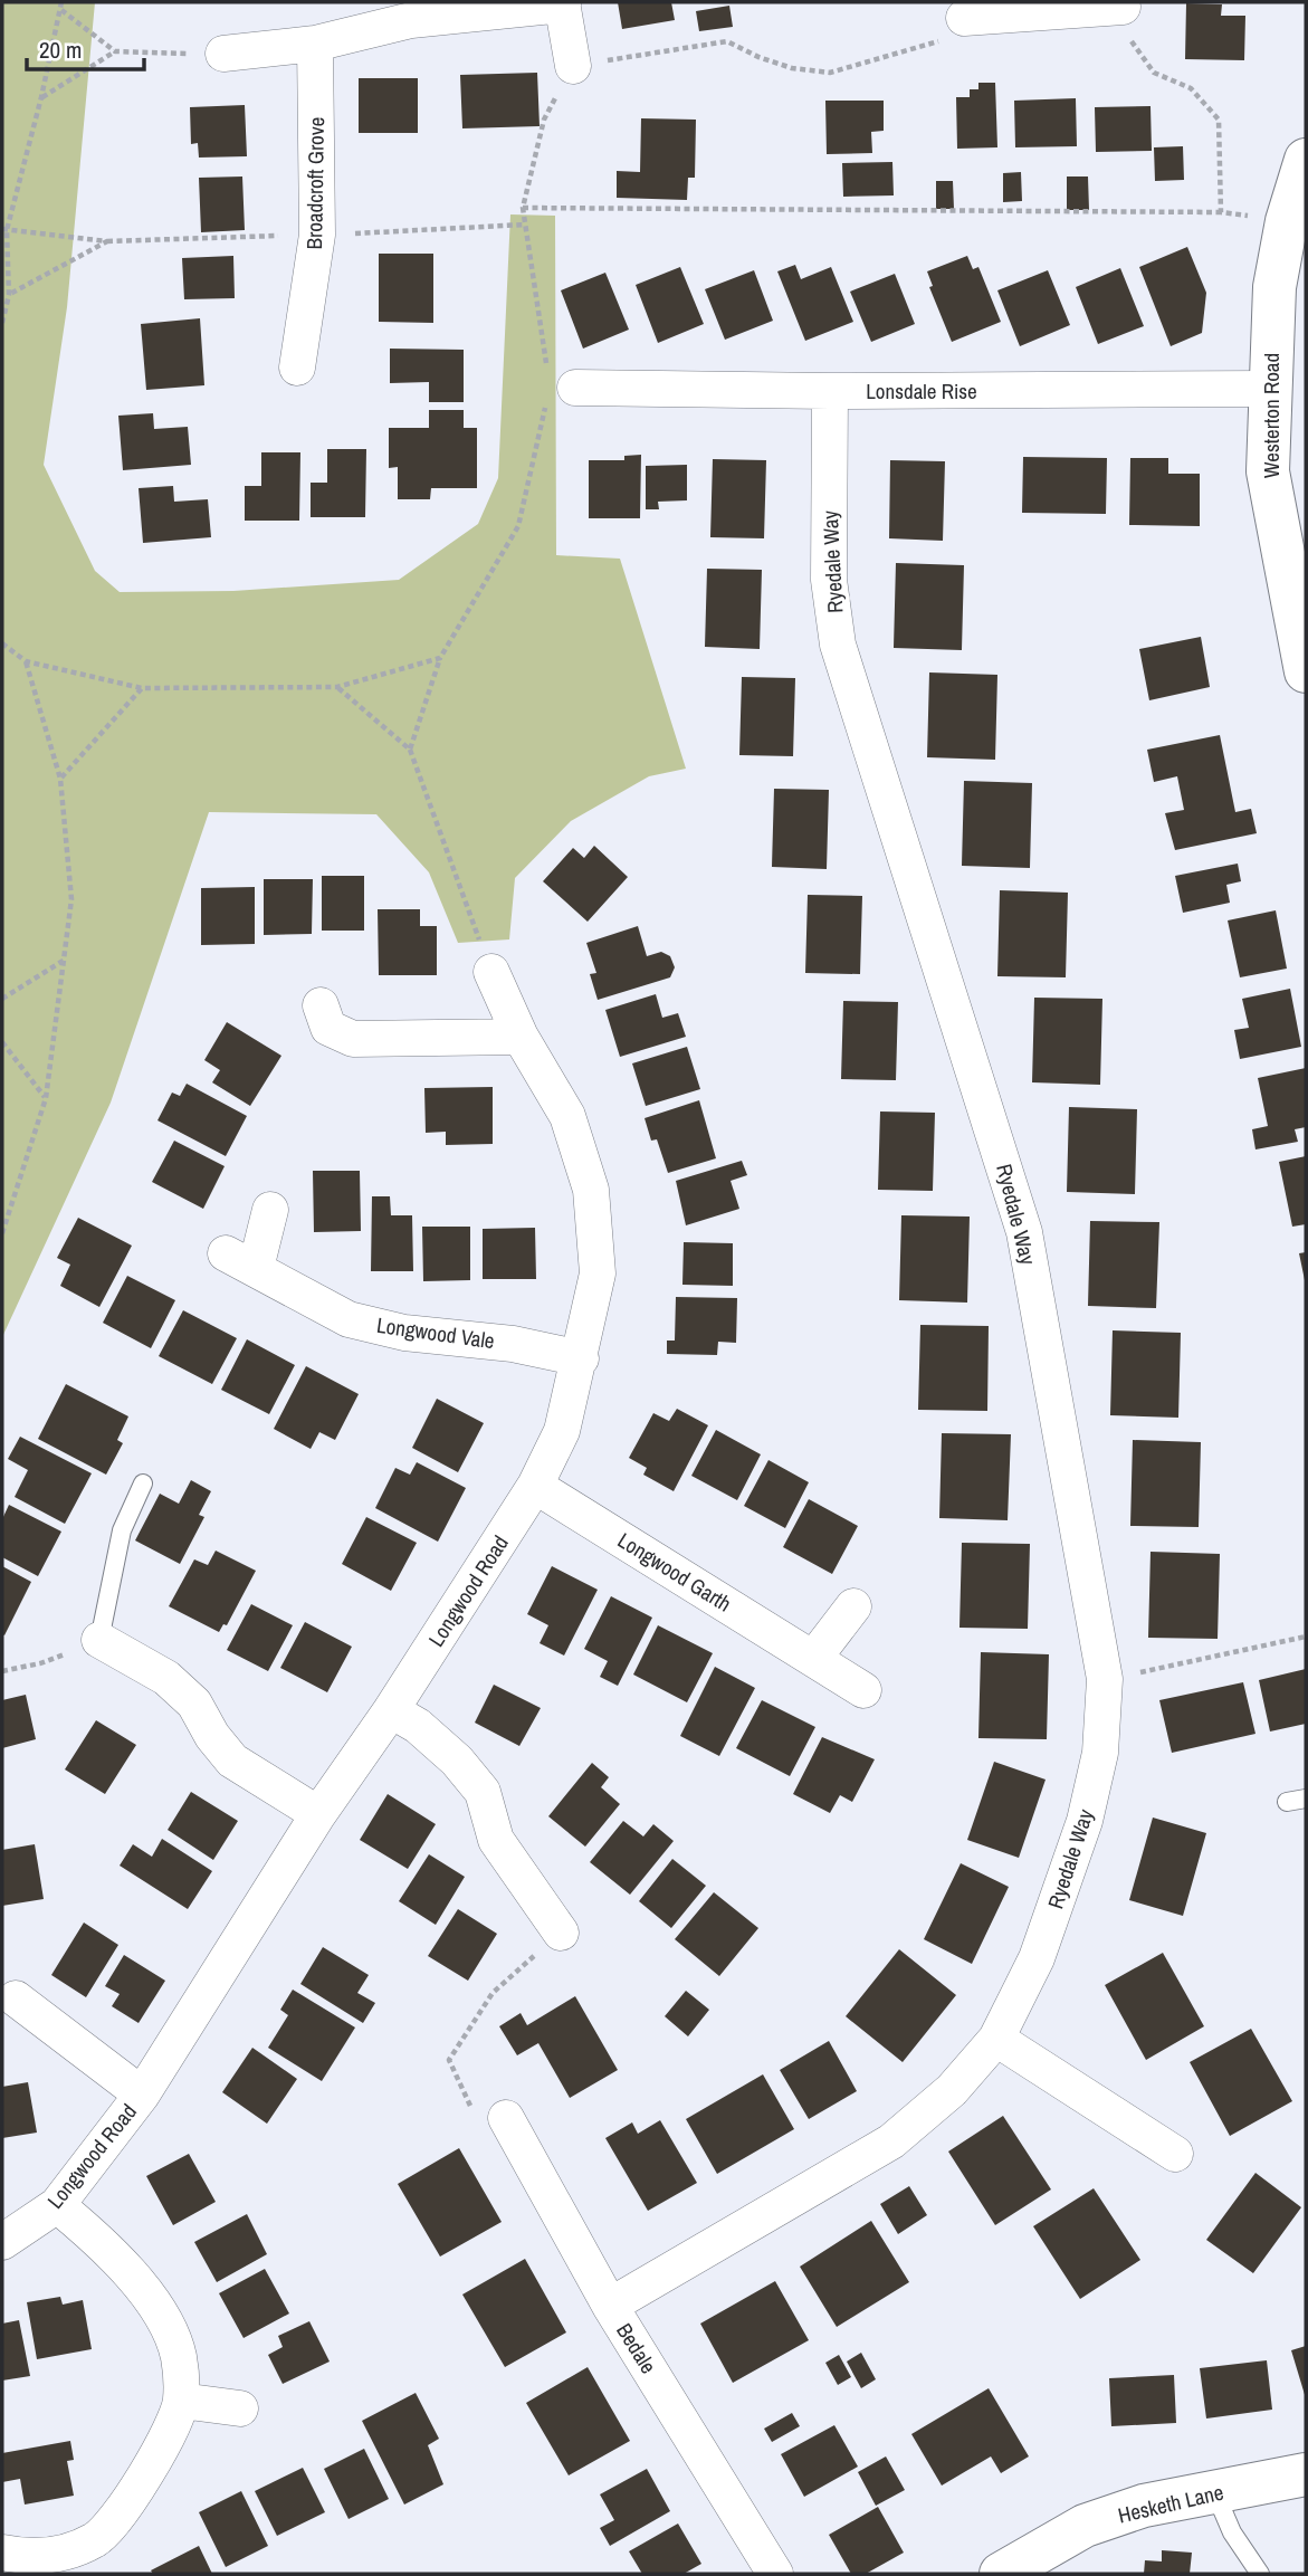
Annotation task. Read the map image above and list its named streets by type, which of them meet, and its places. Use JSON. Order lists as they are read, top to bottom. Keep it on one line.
{"streets":{"street":["Broadcroft Grove","Lonsdale Rise","Westerton Road","Ryedale Way","Longwood Vale","Longwood Garth","Longwood Road","Bedale","Hesketh Lane"]},"crossings":[["Lonsdale Rise","Westerton Road"],["Lonsdale Rise","Ryedale Way"],["Ryedale Way","Bedale"],["Longwood Vale","Longwood Road"],["Longwood Garth","Longwood Road"]],"scale_bar":"20 m"}
